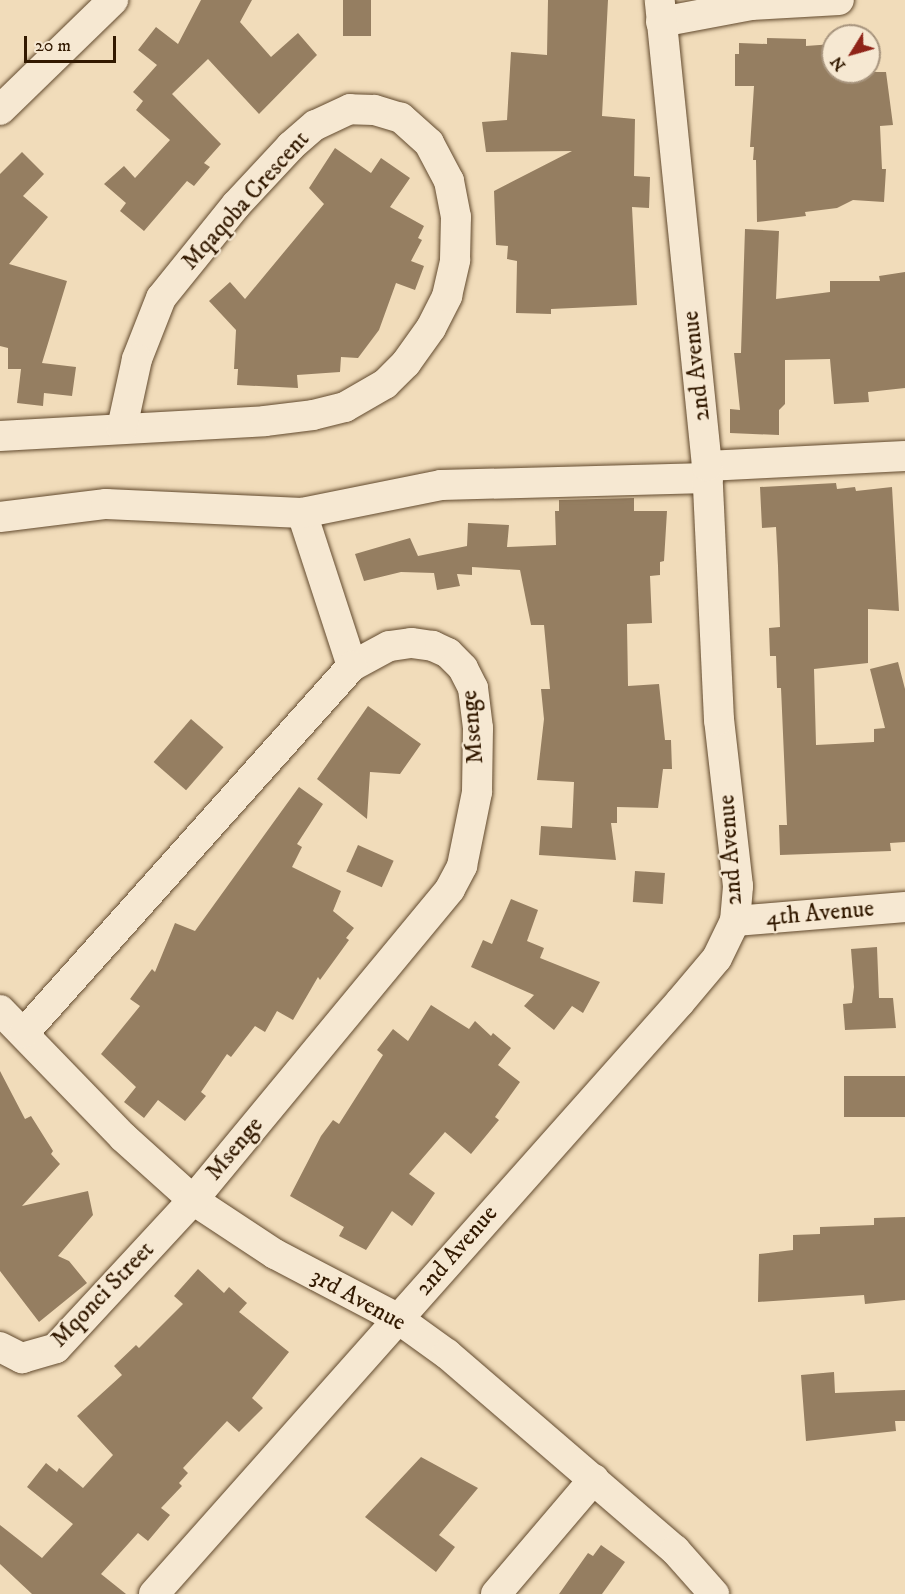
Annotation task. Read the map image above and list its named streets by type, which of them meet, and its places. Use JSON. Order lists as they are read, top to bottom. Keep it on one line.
{"streets":{"street":["Mqaqoba Crescent","2nd Avenue","Msenge","4th Avenue","Mqonci Street","3rd Avenue"]},"crossings":[["2nd Avenue","4th Avenue"],["2nd Avenue","3rd Avenue"],["Msenge","Mqonci Street"],["Msenge","3rd Avenue"],["Mqonci Street","3rd Avenue"]],"scale_bar":"20 m","north":"bottom left"}
